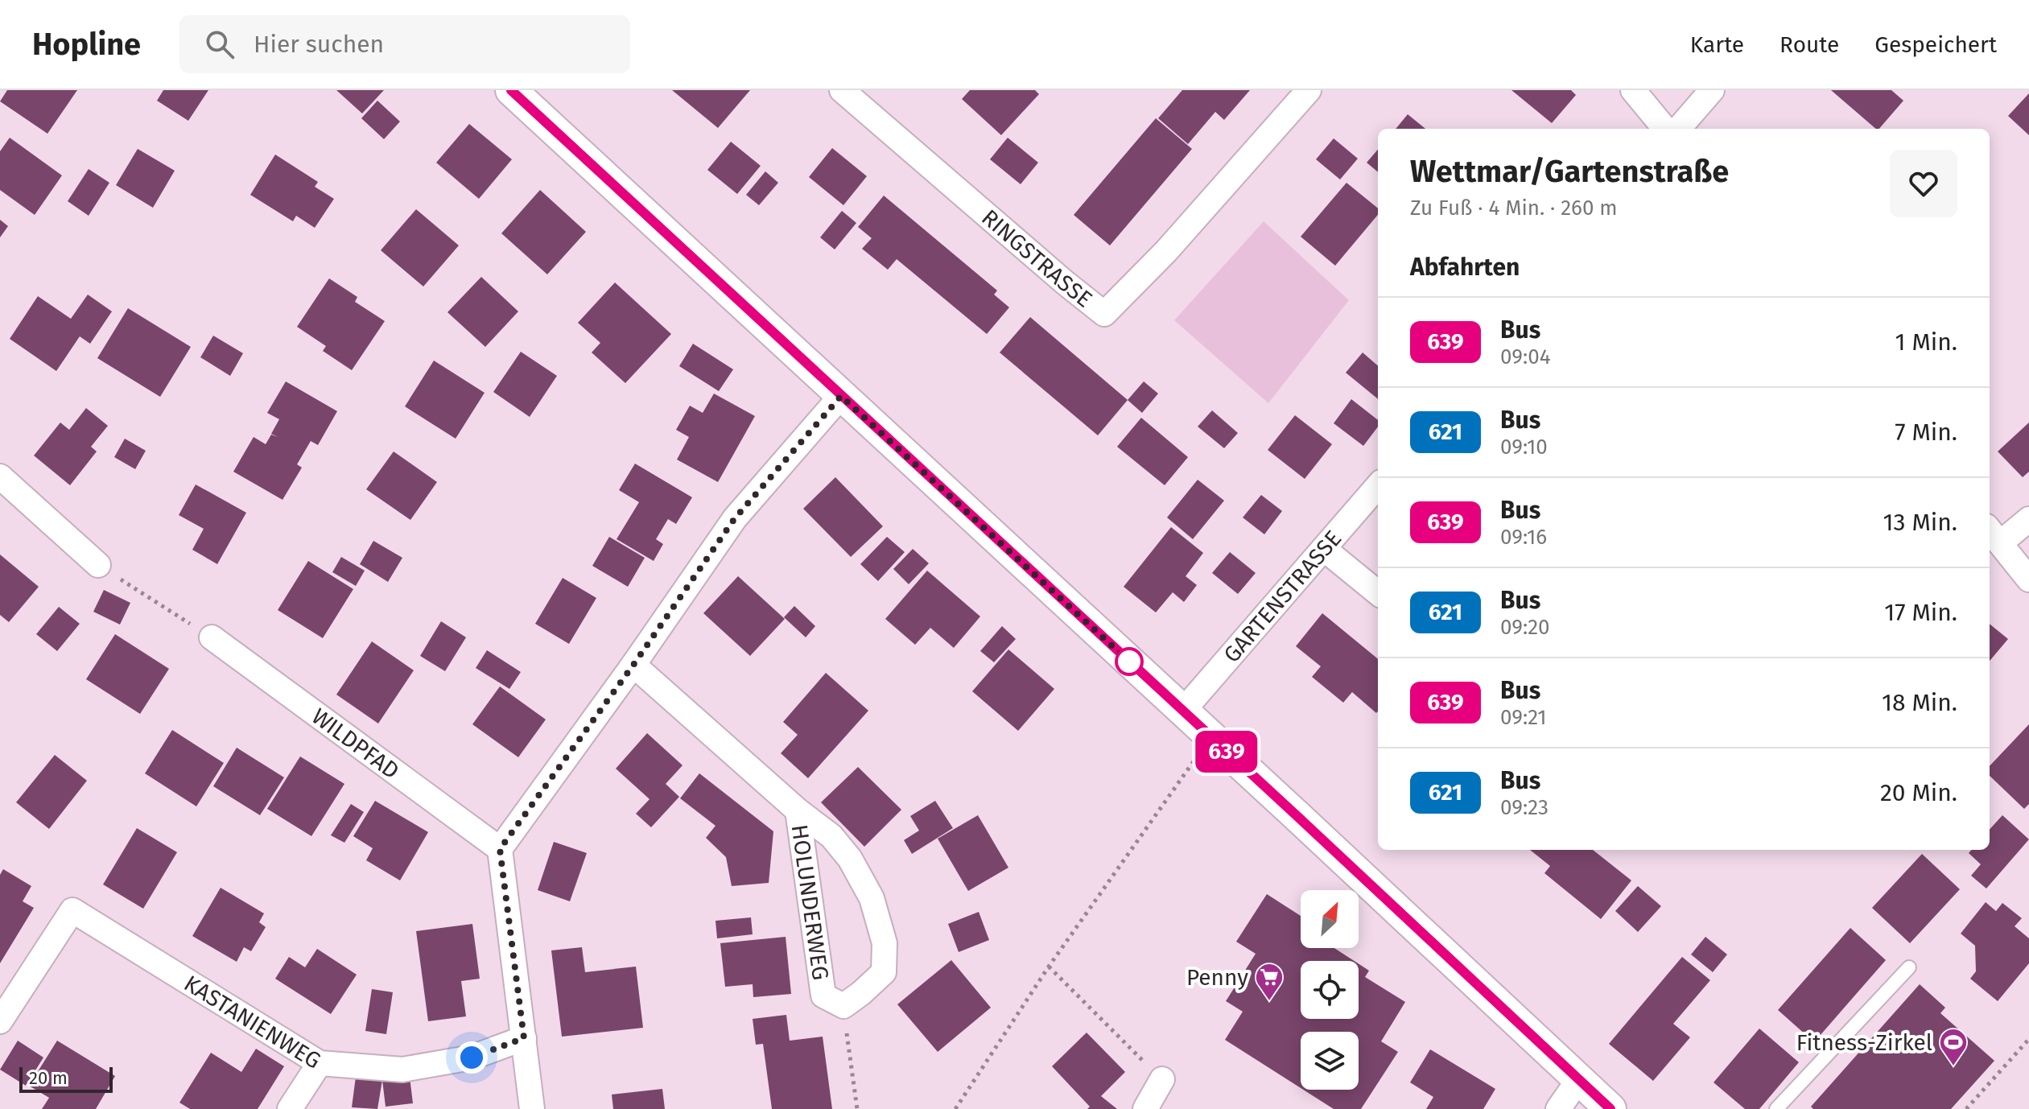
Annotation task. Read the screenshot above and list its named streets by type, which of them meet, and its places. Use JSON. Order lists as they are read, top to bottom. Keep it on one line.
{"streets":{"street":["RINGSTRASSE","GARTENSTRASSE","WILDPFAD","HOLUNDERWEG","KASTANIENWEG"]},"places":{"supermarket":["Penny"],"sports":["Fitness-Zirkel"]},"lines":["bus line 639"],"scale_bar":"20 m","north":"top right","page":{"header":"Hopline","search":"Hier suchen","nav":["Karte","Route","Gespeichert"],"on_map":"639","heading":[["Wettmar/Gartenstraße","Zu Fuß · 4 Min. · 260 m"],"Abfahrten"],"list":[{"mark":"639","name":"Bus","note":"09:04","value":"1 Min."},{"mark":"621","name":"Bus","note":"09:10","value":"7 Min."},{"mark":"639","name":"Bus","note":"09:16","value":"13 Min."},{"mark":"621","name":"Bus","note":"09:20","value":"17 Min."},{"mark":"639","name":"Bus","note":"09:21","value":"18 Min."},{"mark":"621","name":"Bus","note":"09:23","value":"20 Min."}],"scale":"20 m"}}
